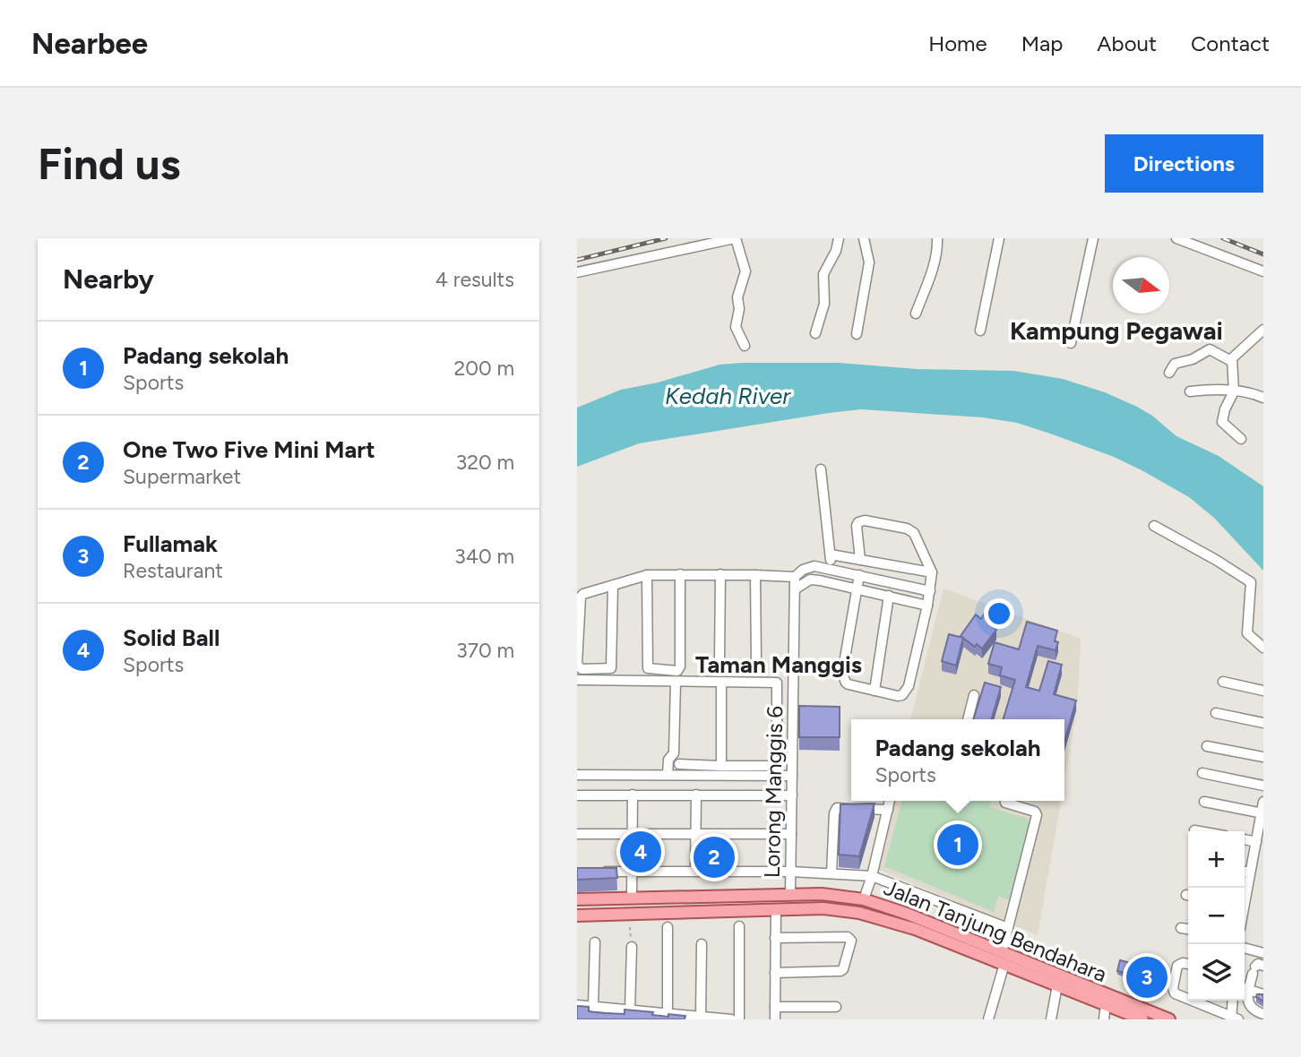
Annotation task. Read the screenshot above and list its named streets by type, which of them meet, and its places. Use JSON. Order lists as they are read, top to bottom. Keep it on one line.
{"streets":{"main road":["Jalan Tanjung Bendahara"],"street":["Lorong Manggis 6"]},"crossings":[["Lorong Manggis 6","Jalan Tanjung Bendahara"]],"districts":["Kampung Pegawai","Taman Manggis"],"water":["Kedah River"],"north":"right","page":{"header":"Nearbee","nav":["Home","Map","About","Contact"],"buttons":"Directions","title":"Find us","heading":["Nearby","4 results"],"list":[{"mark":"1","name":"Padang sekolah","note":"Sports","value":"200 m"},{"mark":"2","name":"One Two Five Mini Mart","note":"Supermarket","value":"320 m"},{"mark":"3","name":"Fullamak","note":"Restaurant","value":"340 m"},{"mark":"4","name":"Solid Ball","note":"Sports","value":"370 m"}],"popup":["Padang sekolah","Sports"],"pins":["1","4","2","3"],"map_buttons":["+","−"]}}
